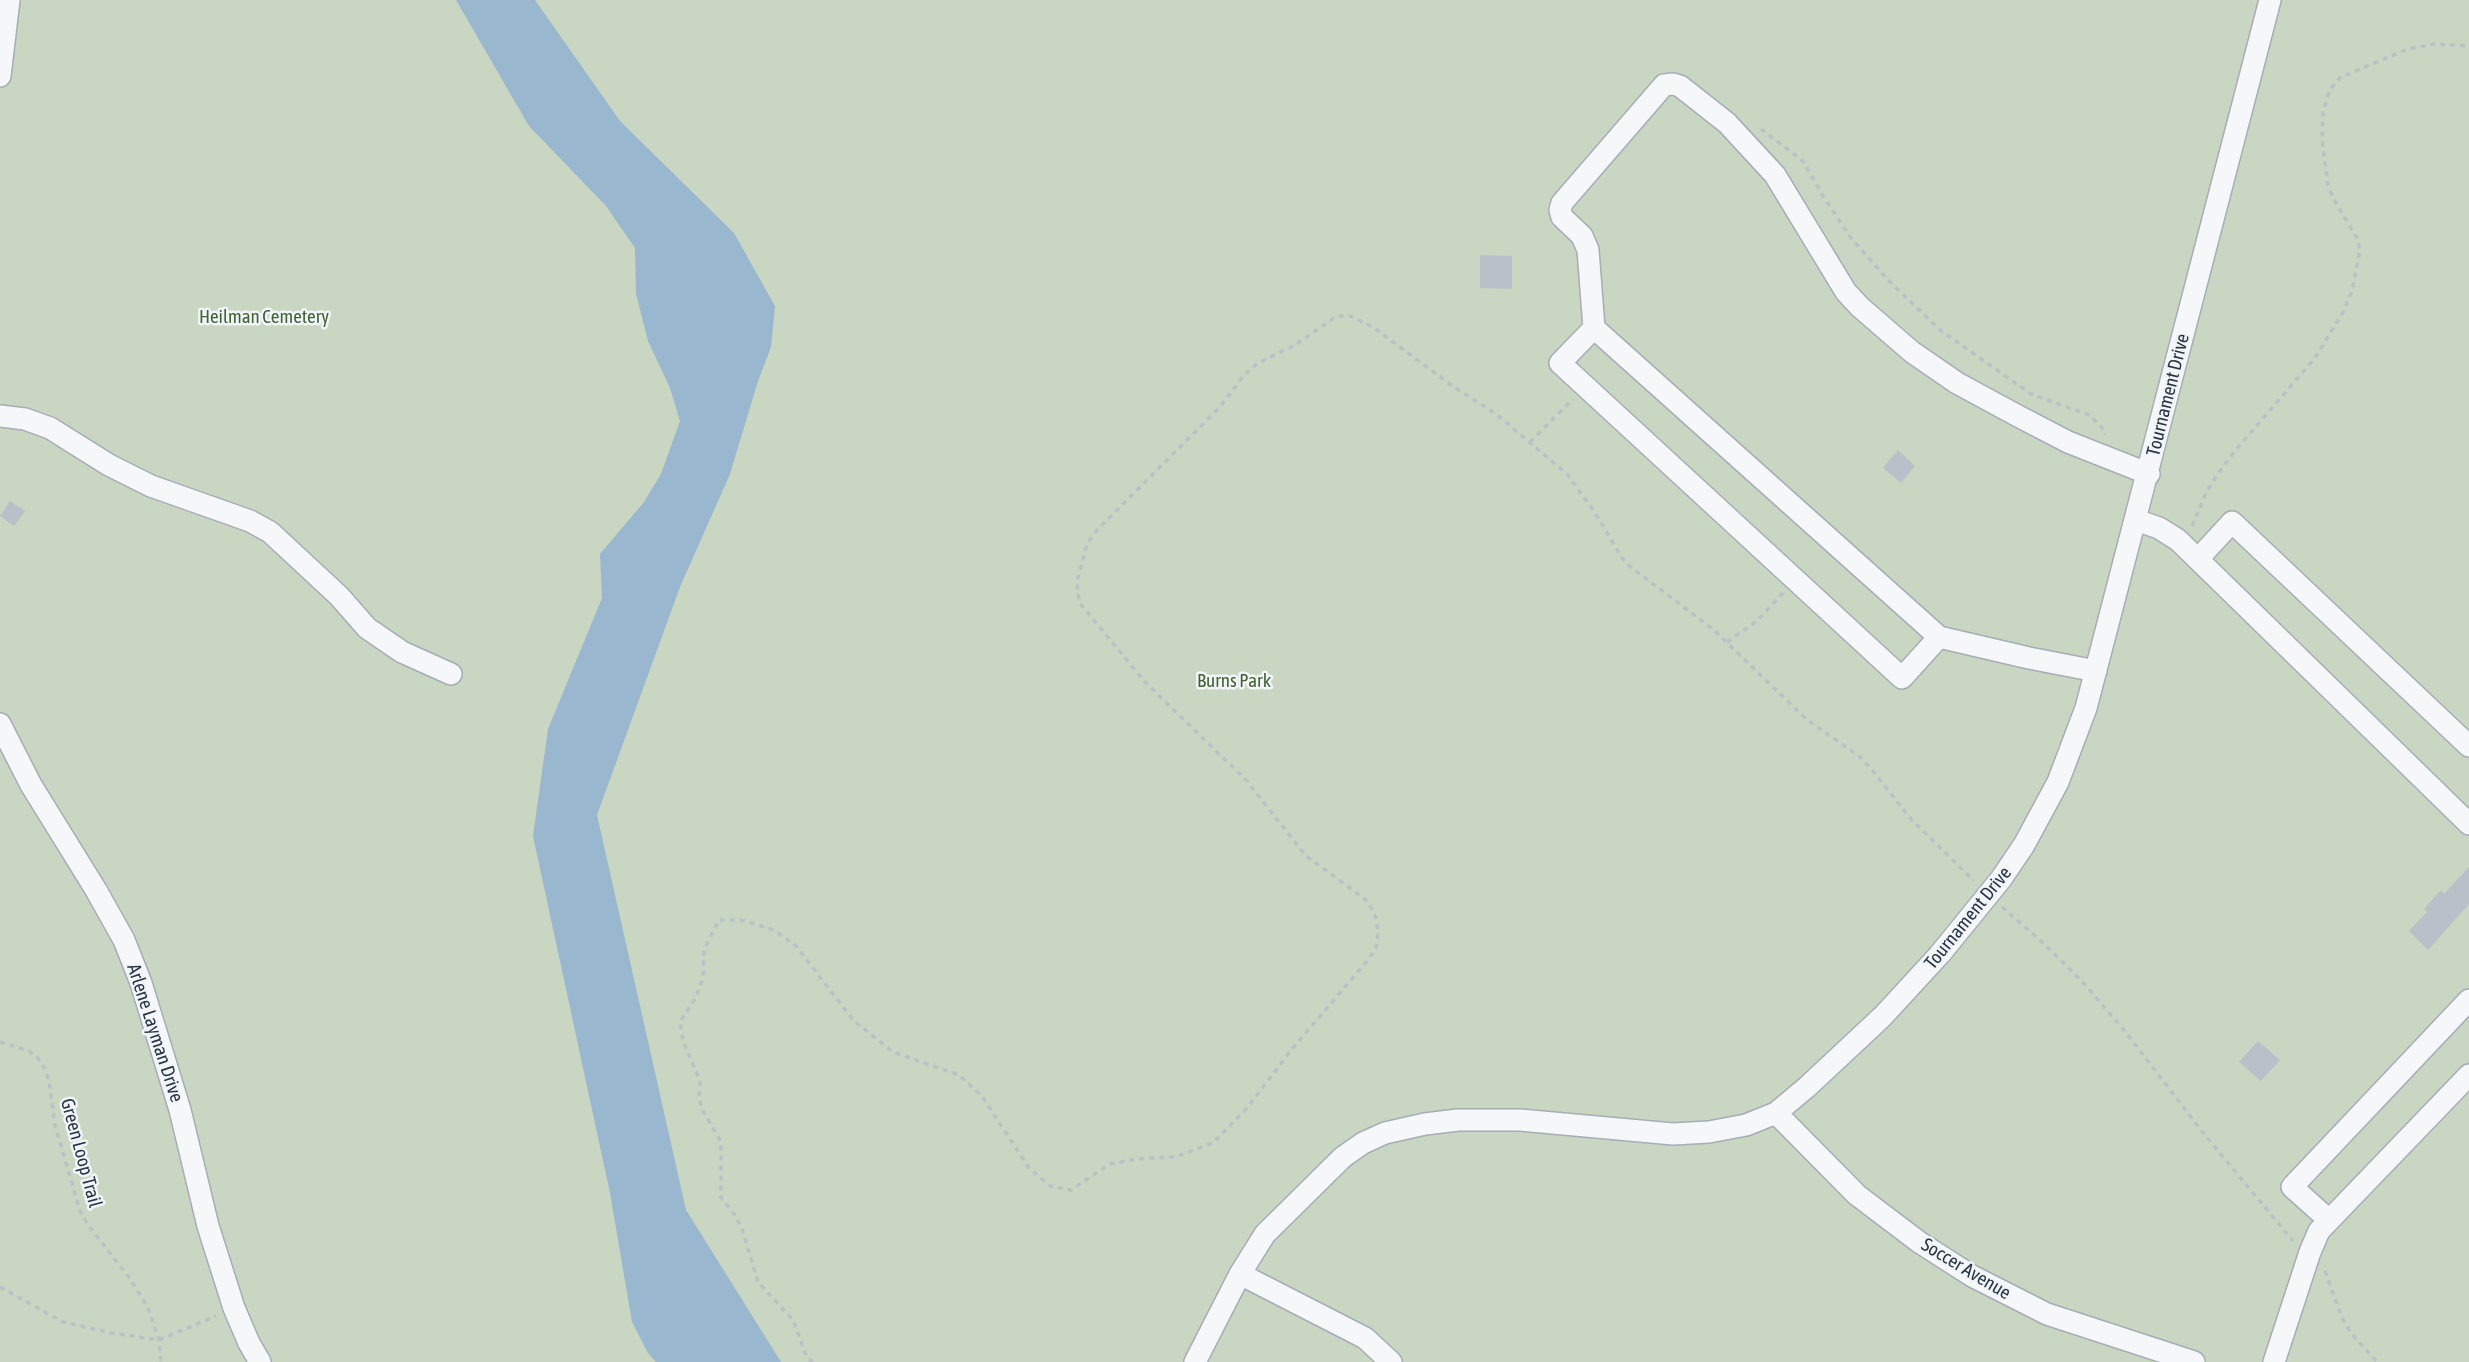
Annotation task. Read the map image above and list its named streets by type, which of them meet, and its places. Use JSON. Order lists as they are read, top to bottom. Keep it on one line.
{"streets":{"street":["Tournament Drive","Arlene Layman Drive","Soccer Avenue"],"path":["Green Loop Trail"]},"crossings":[["Tournament Drive","Soccer Avenue"]],"parks":["Heilman Cemetery","Burns Park"]}
